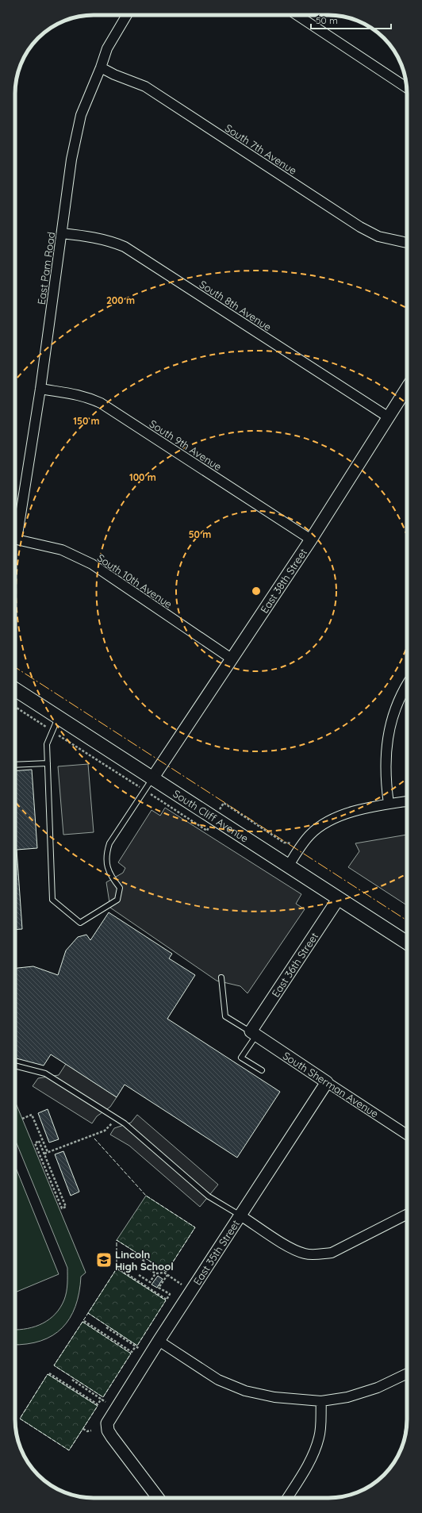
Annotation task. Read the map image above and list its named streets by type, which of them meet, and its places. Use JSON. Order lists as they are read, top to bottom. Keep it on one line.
{"streets":{"main road":["South Cliff Avenue"],"street":["South 7th Avenue","East Pam Road","South 8th Avenue","South 9th Avenue","South 10th Avenue","East 38th Street","East 36th Street","South Sherman Avenue","East 35th Street"]},"crossings":[["South 7th Avenue","East Pam Road"],["East Pam Road","South 8th Avenue"],["East Pam Road","South 9th Avenue"],["East Pam Road","South 10th Avenue"],["South 8th Avenue","East 38th Street"],["South 9th Avenue","East 38th Street"],["South 10th Avenue","East 38th Street"],["East 38th Street","South Cliff Avenue"],["South Cliff Avenue","East 36th Street"],["East 36th Street","South Sherman Avenue"],["South Sherman Avenue","East 35th Street"]],"places":{"school or university":["Lincoln High School"]},"scale_bar":"50 m","rings":["200 m","150 m","100 m","50 m"]}
